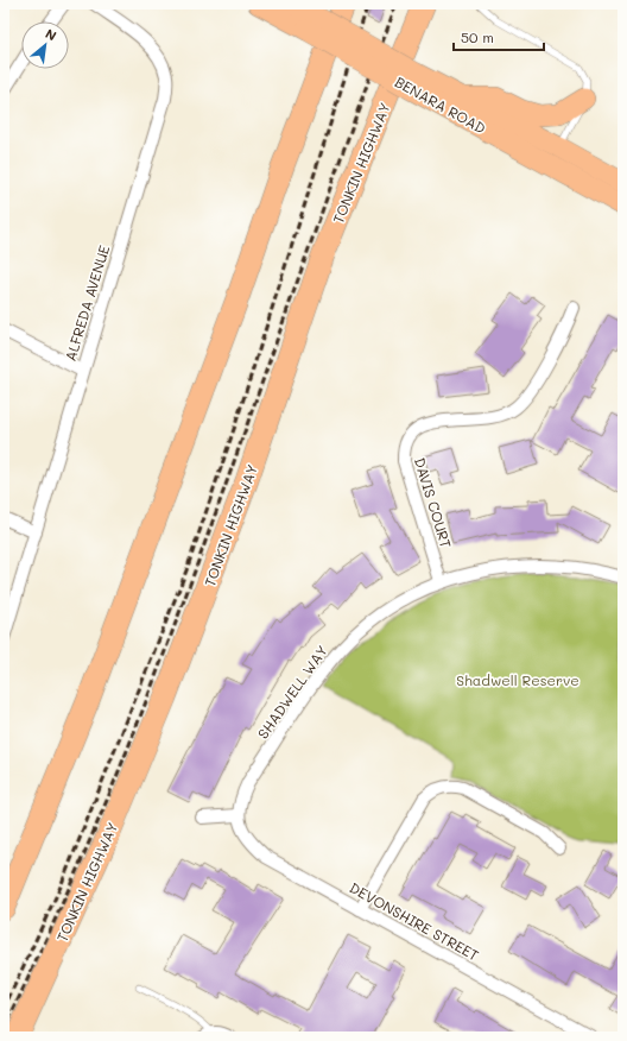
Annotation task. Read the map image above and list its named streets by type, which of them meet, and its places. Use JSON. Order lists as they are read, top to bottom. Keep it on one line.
{"streets":{"highway":["TONKIN HIGHWAY"],"main road":["BENARA ROAD"],"street":["ALFREDA AVENUE","DAVIS COURT","SHADWELL WAY","DEVONSHIRE STREET"]},"crossings":[["DAVIS COURT","SHADWELL WAY"],["SHADWELL WAY","DEVONSHIRE STREET"]],"parks":["Shadwell Reserve"],"scale_bar":"50 m","north":"top right"}
